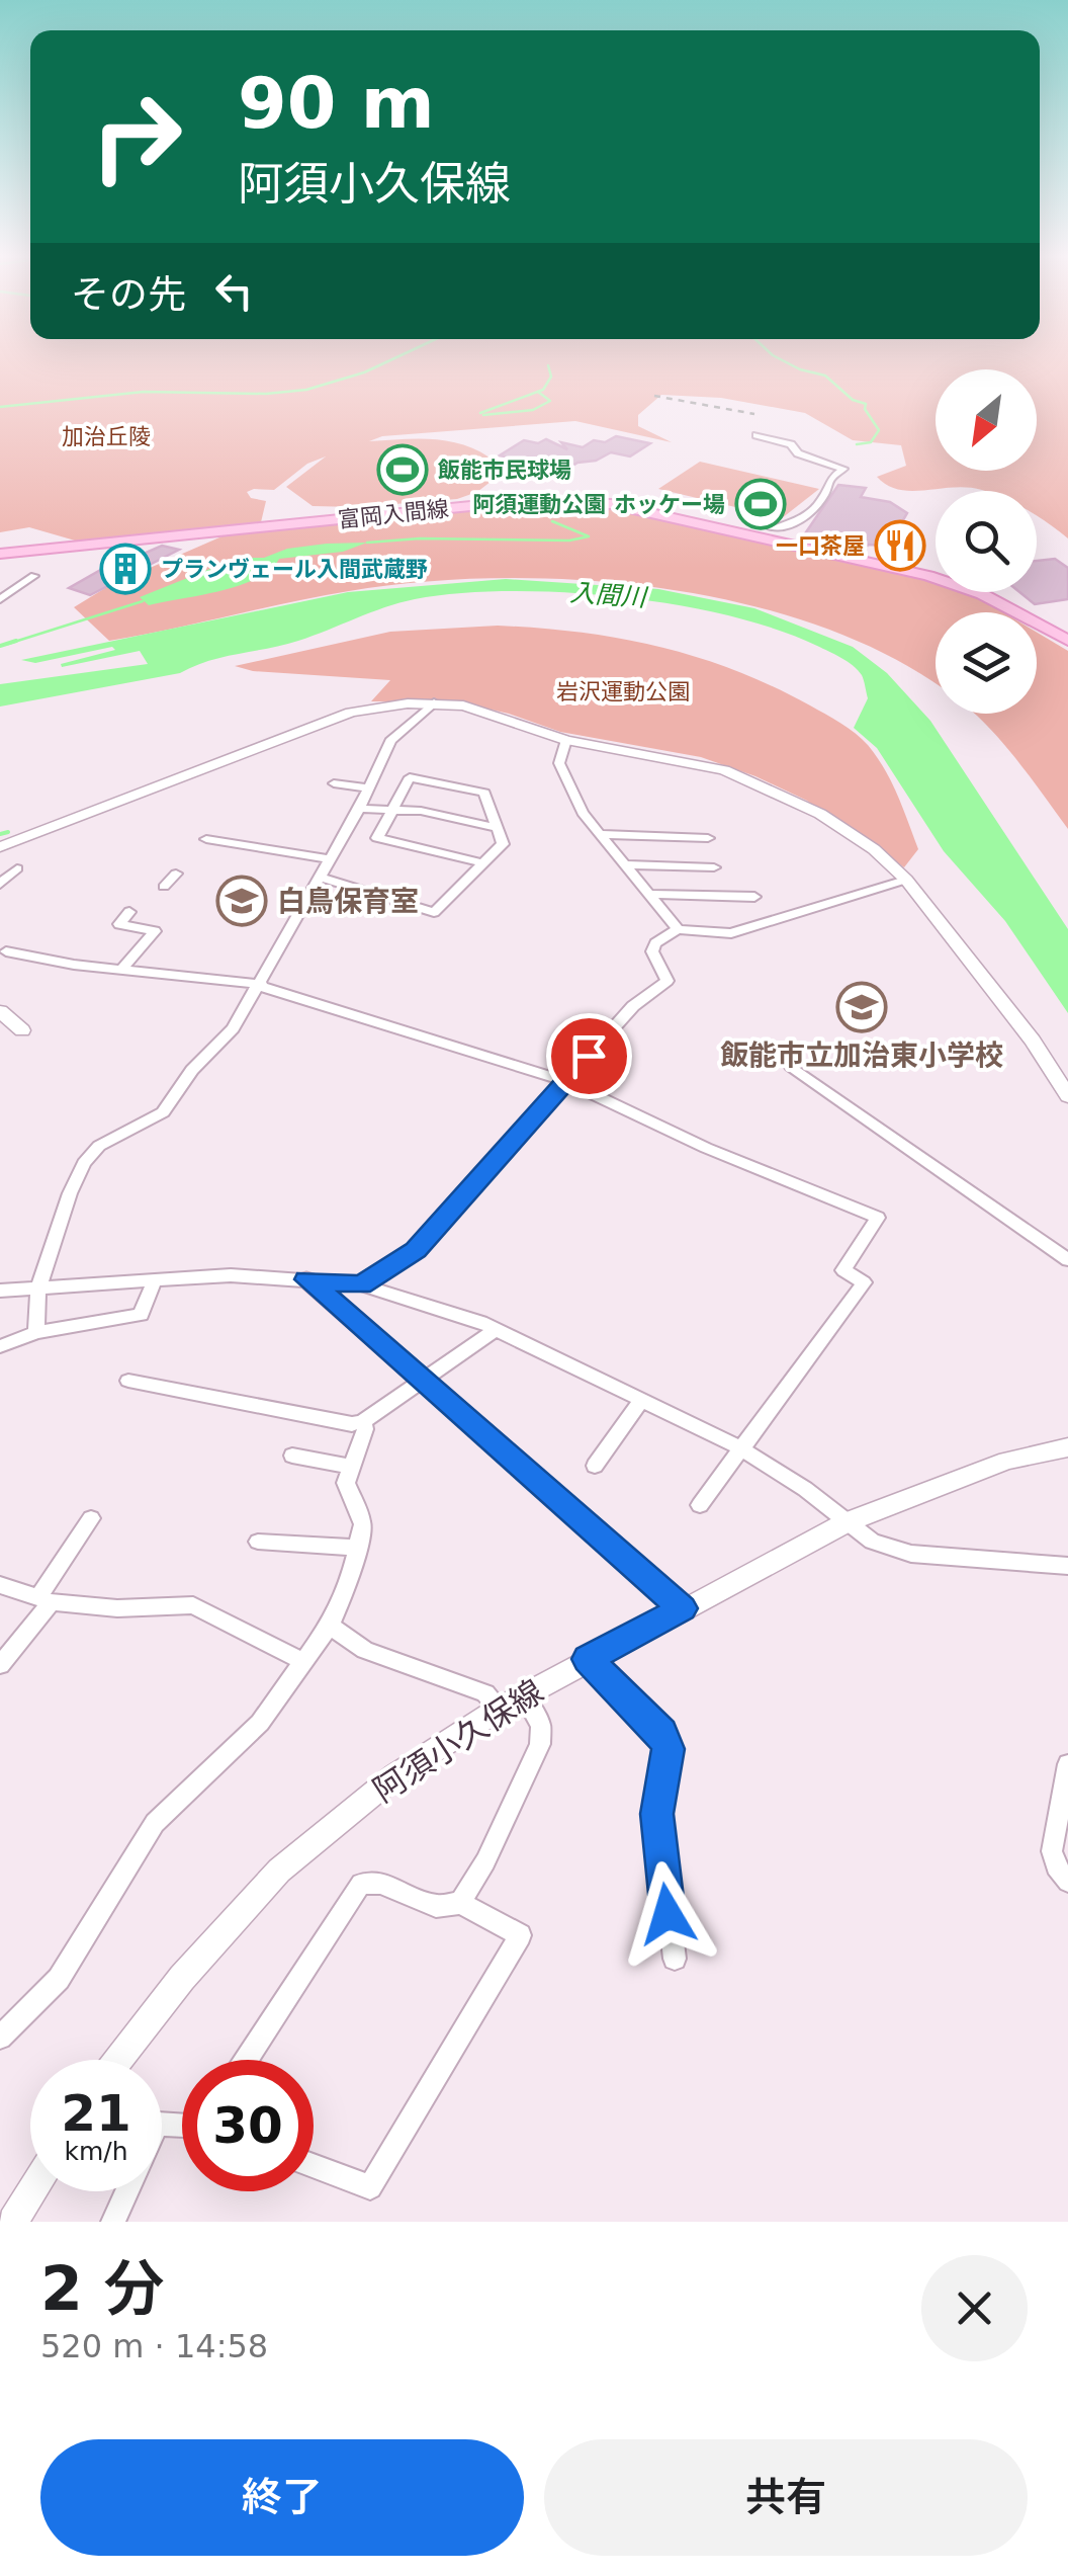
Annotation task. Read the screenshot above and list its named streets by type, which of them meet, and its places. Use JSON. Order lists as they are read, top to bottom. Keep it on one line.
{"streets":{"main road":["富岡入間線"],"street":["阿須小久保線"]},"water":["入間川"],"parks":["加治丘陵","岩沢運動公園"],"places":{"sports":["飯能市民球場","阿須運動公園 ホッケー場"],"restaurant":["一口茶屋"],"building":["プランヴェール入間武蔵野"],"school or university":["白鳥保育室","飯能市立加治東小学校"]},"north":"bottom left","page":{"turn":["90 m","阿須小久保線"],"then":"その先","speed":"21 km/h","limit":"30","heading":["2 分","520 m · 14:58"],"buttons":["終了","共有"]}}
